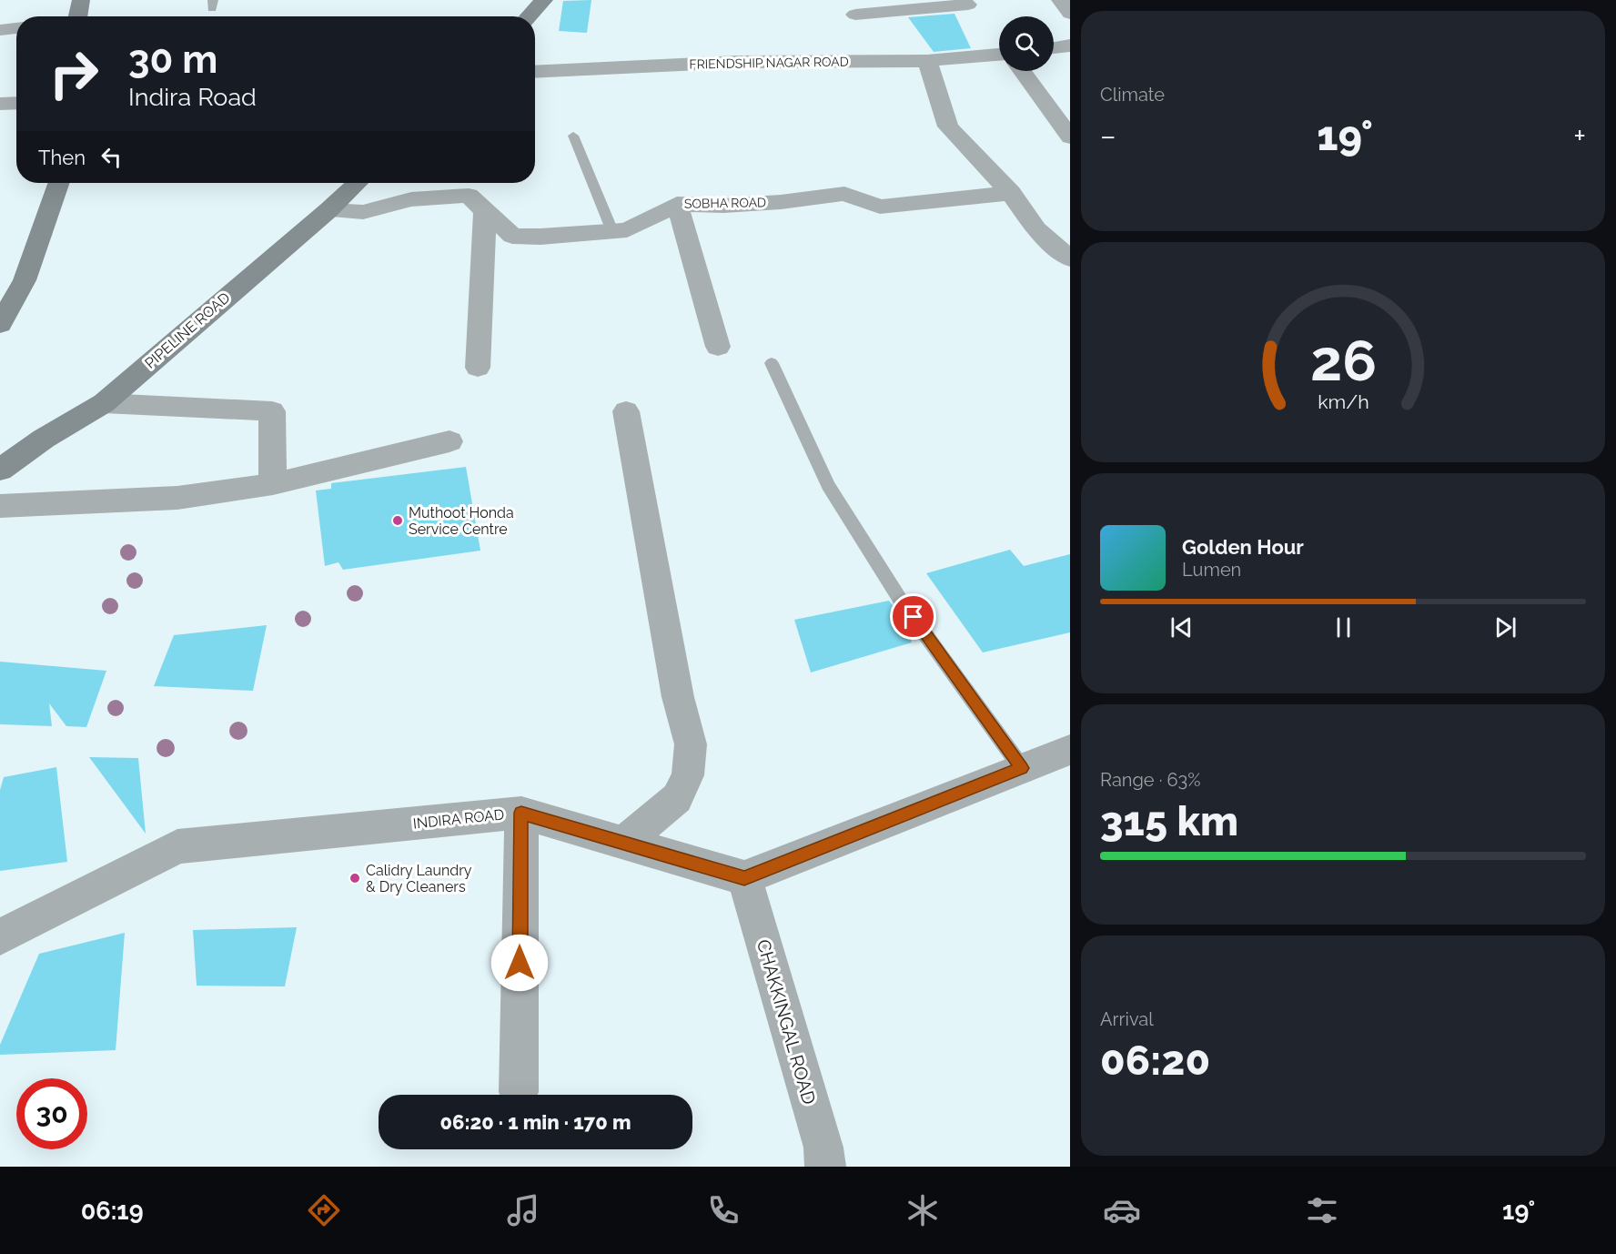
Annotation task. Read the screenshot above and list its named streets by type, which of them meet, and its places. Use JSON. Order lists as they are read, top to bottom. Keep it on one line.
{"streets":{"street":["FRIENDSHIP NAGAR ROAD","SOBHA ROAD","PIPELINE ROAD","INDIRA ROAD","CHAKKINGAL ROAD"]},"crossings":[["SOBHA ROAD","PIPELINE ROAD"],["INDIRA ROAD","CHAKKINGAL ROAD"]],"places":["Muthoot Honda Service Centre","Calidry Laundry & Dry Cleaners"],"page":{"tile":["Climate",["Range · 63%","315 km"],["Arrival","06:20"]],"turn":["30 m","Indira Road"],"heat":["−","19°","+"],"then":"Then","song":["Golden Hour","Lumen"],"limit":"30","trip":"06:20 · 1 min · 170 m","tabs":["06:19","19°"],"gauge":["26","km/h"]}}
